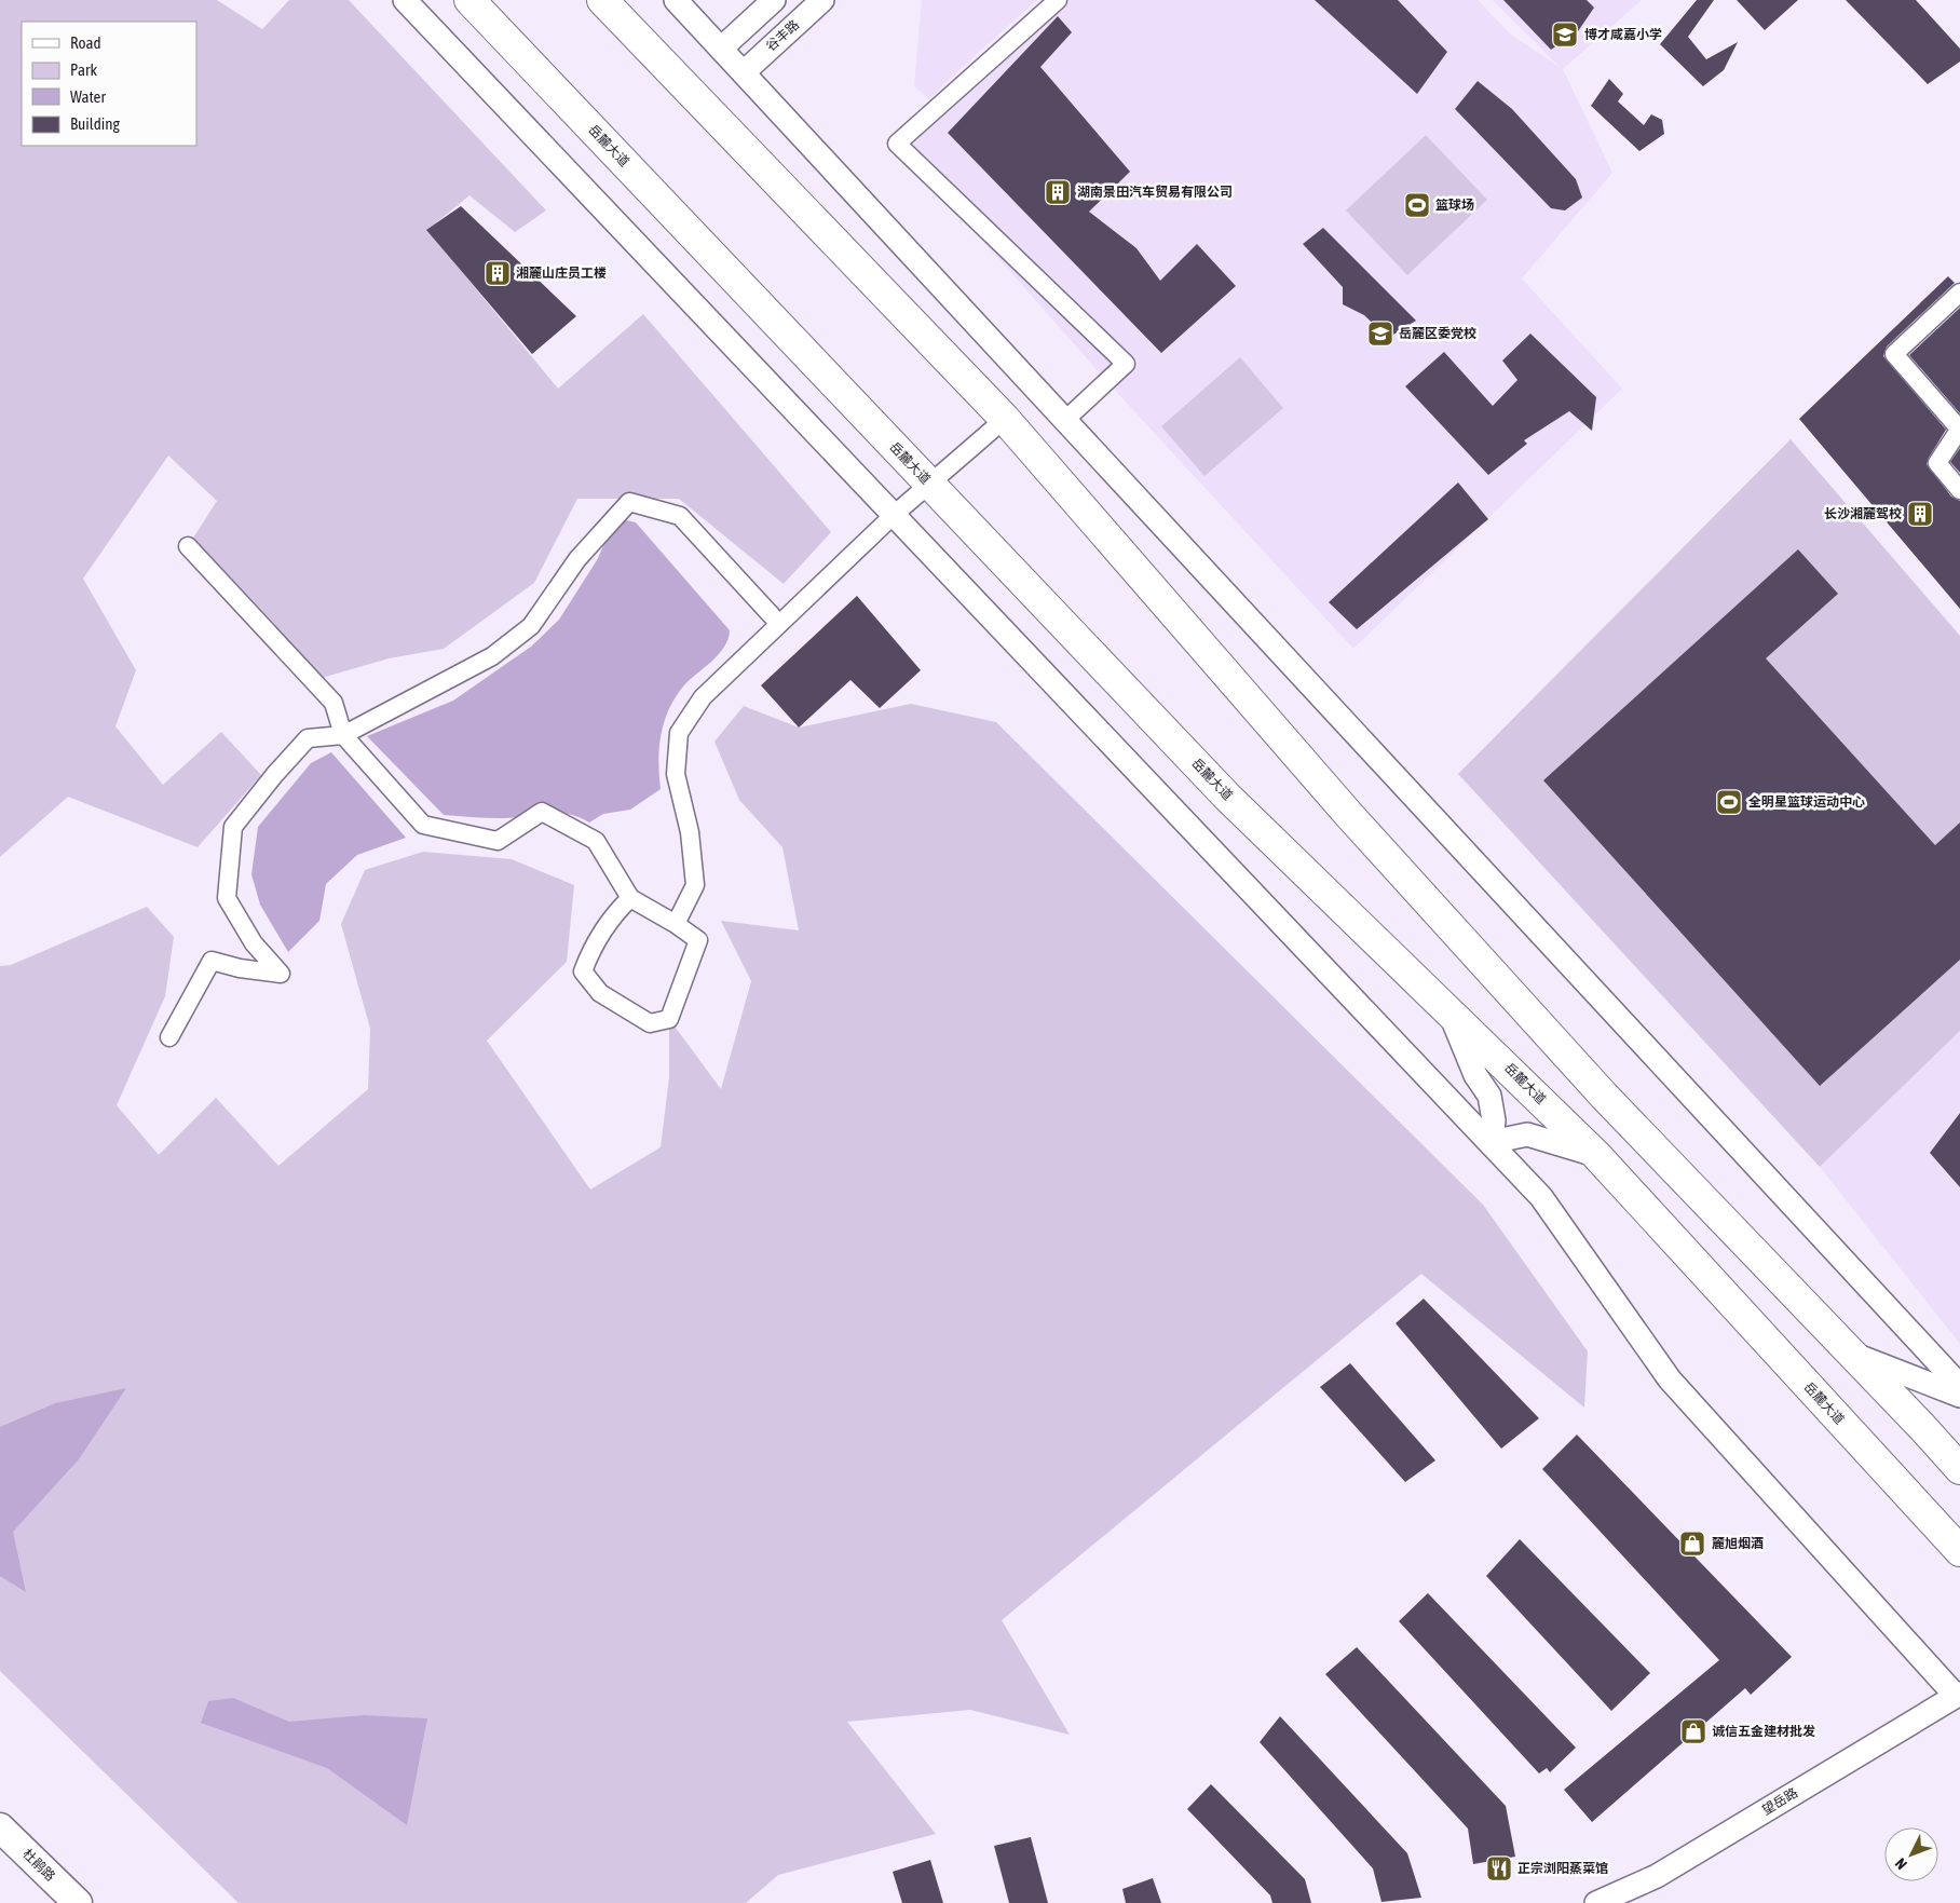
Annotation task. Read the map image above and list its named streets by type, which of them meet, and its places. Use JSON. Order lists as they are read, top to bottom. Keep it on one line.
{"streets":{"highway":["岳麓大道"],"main road":["杜鹃路"],"street":["谷丰路","望岳路"]},"places":{"school or university":["博才咸嘉小学","岳麓区委党校"],"building":["湖南景田汽车贸易有限公司","湘麓山庄员工楼","长沙湘麓驾校"],"sports":["篮球场","全明星篮球运动中心"],"shop":["麓旭烟酒","诚信五金建材批发"],"restaurant":["正宗浏阳蒸菜馆"]},"legend":["Road","Park","Water","Building"],"north":"bottom left"}
